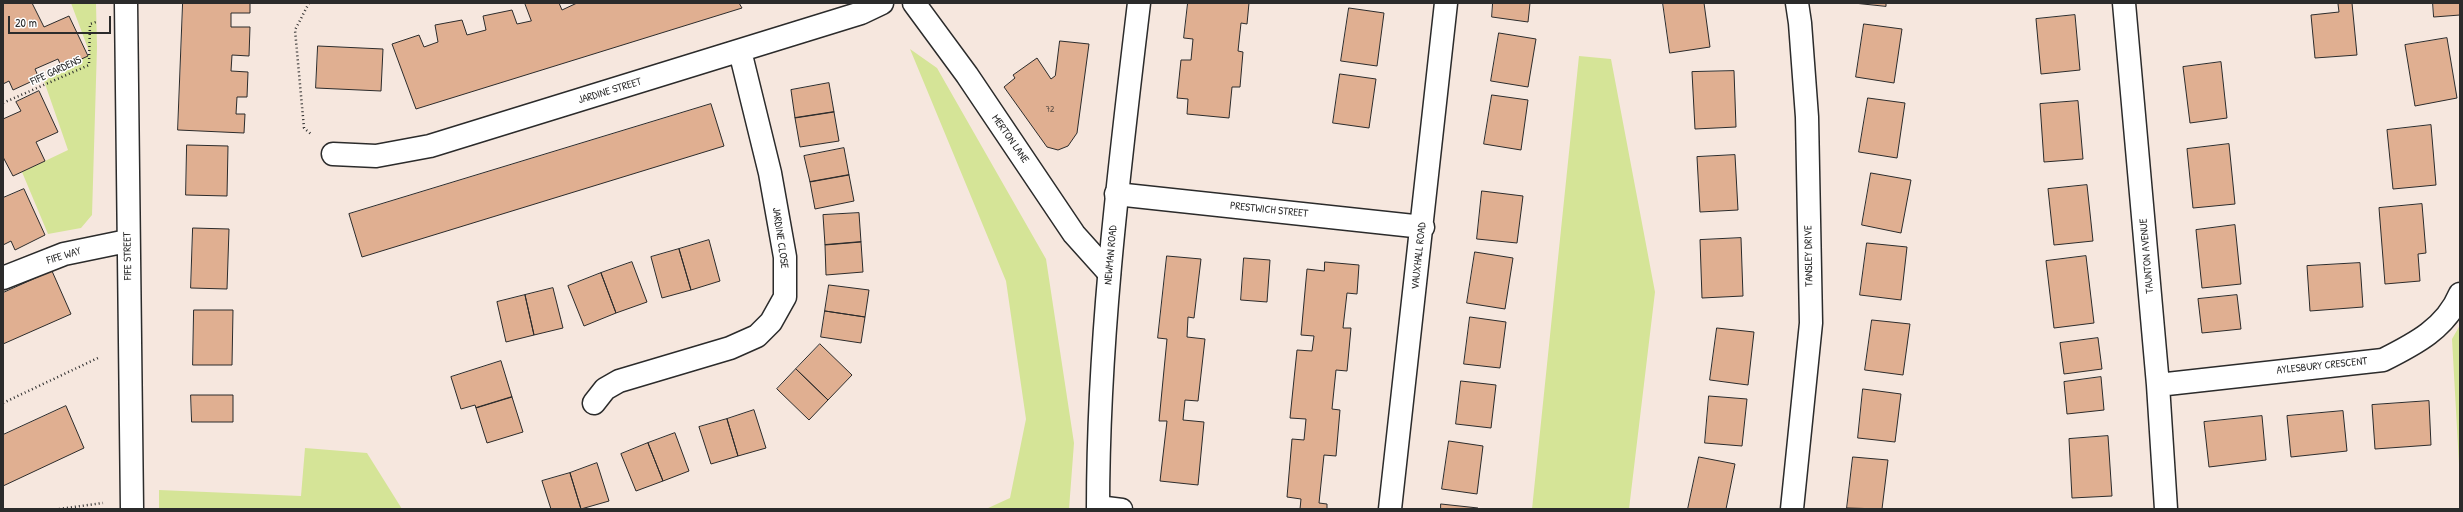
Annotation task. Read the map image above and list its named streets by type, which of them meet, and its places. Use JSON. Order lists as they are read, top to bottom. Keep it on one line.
{"streets":{"street":["JARDINE STREET","MERTON LANE","PRESTWICH STREET","JARDINE CLOSE","NEWMAN ROAD","FIFE WAY","FIFE STREET","VAUXHALL ROAD","TANSLEY DRIVE","TAUNTON AVENUE","AYLESBURY CRESCENT"],"path":["FIFE GARDENS"]},"crossings":[["FIFE GARDENS","FIFE STREET"],["JARDINE STREET","JARDINE CLOSE"],["MERTON LANE","NEWMAN ROAD"],["PRESTWICH STREET","NEWMAN ROAD"],["PRESTWICH STREET","VAUXHALL ROAD"],["FIFE WAY","FIFE STREET"],["TAUNTON AVENUE","AYLESBURY CRESCENT"]],"house_numbers":["72"],"scale_bar":"20 m"}
